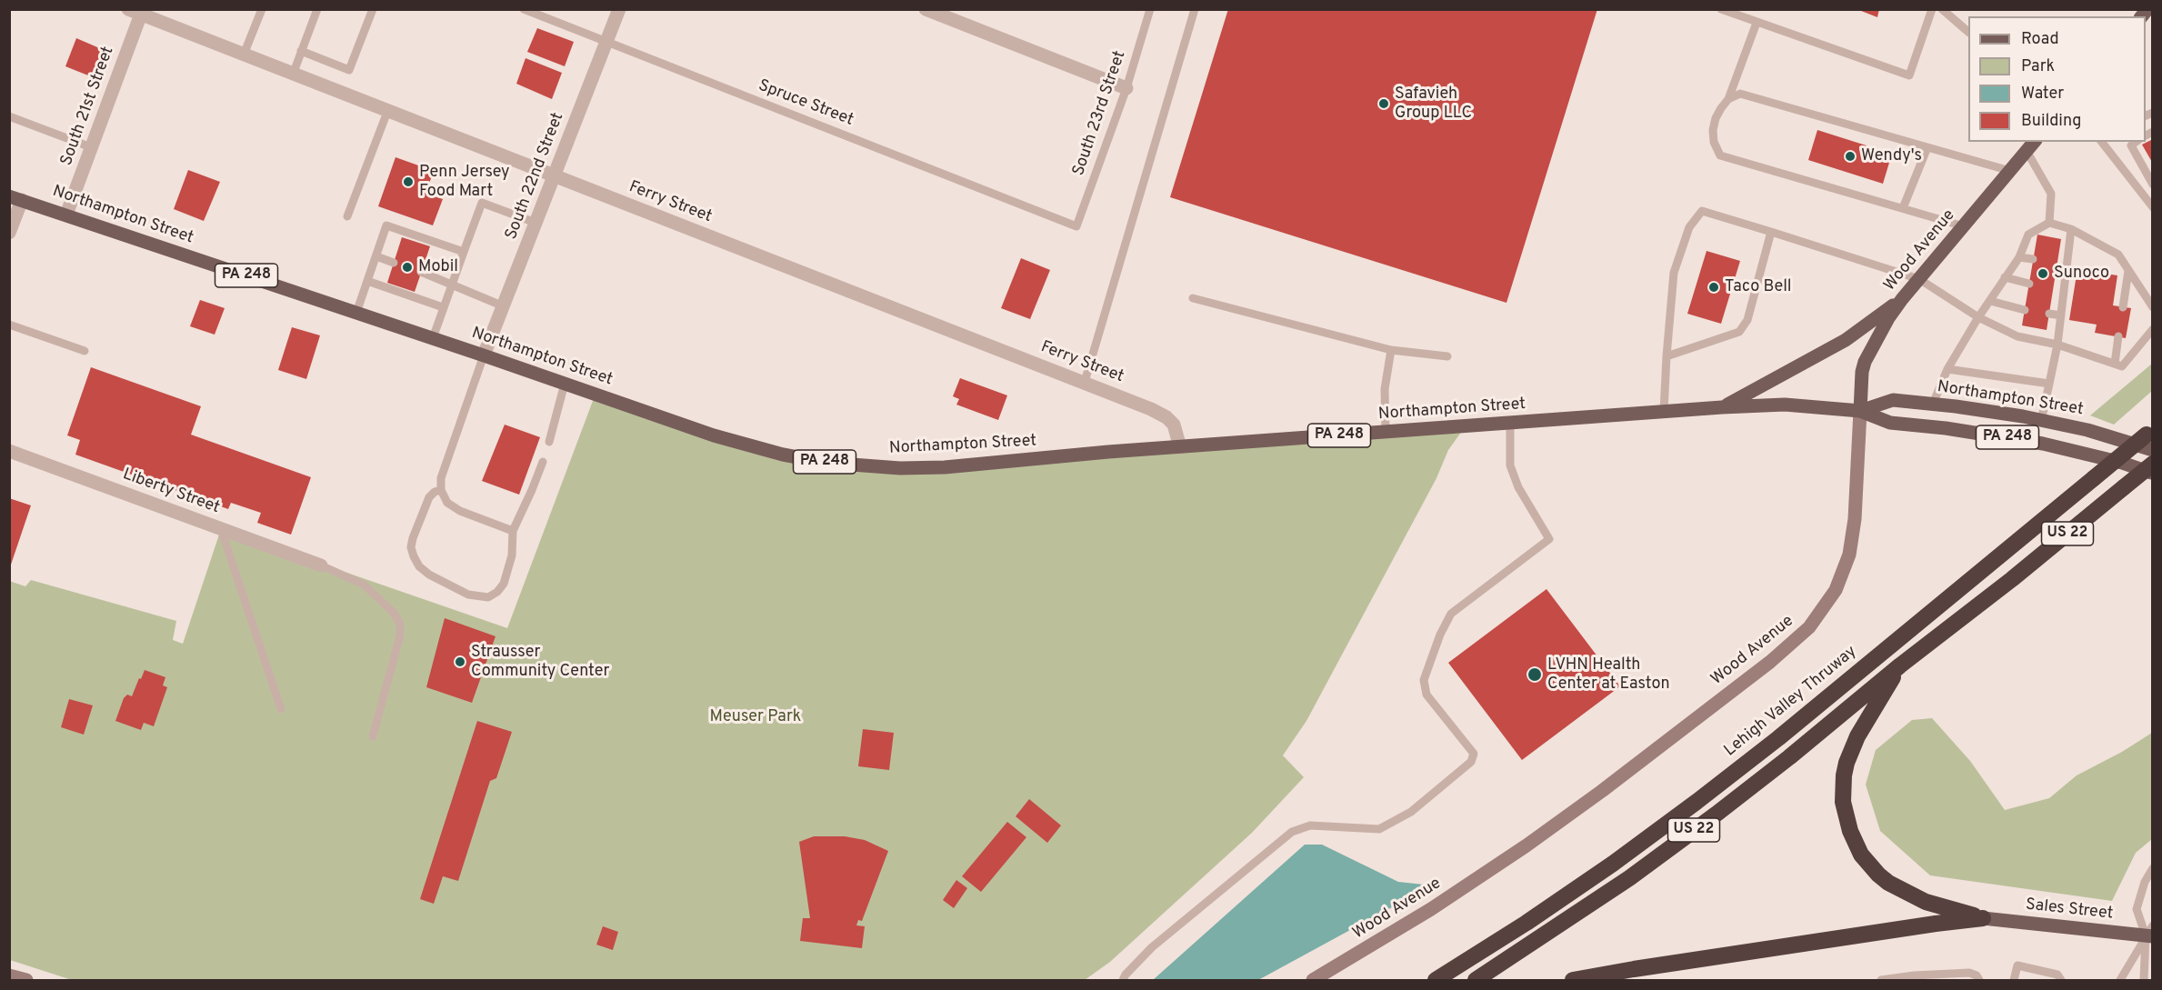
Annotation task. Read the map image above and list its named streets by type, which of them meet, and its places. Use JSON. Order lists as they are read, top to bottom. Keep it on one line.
{"streets":{"highway":["US 22","Lehigh Valley Thruway"],"main road":["Northampton Street","Wood Avenue","PA 248","Sales Street"],"street":["South 21st Street","South 22nd Street","Ferry Street","Liberty Street"],"lane":["Spruce Street","South 23rd Street"]},"crossings":[["Spruce Street","South 23rd Street"],["Spruce Street","South 22nd Street"],["South 21st Street","Ferry Street"],["South 21st Street","Northampton Street"],["South 22nd Street","Ferry Street"],["South 22nd Street","Northampton Street"],["Ferry Street","Northampton Street"],["Northampton Street","Wood Avenue"],["Northampton Street","Lehigh Valley Thruway"]],"parks":["Meuser Park"],"places":["Safavieh Group LLC","Wendy's","Penn Jersey Food Mart","Mobil","Sunoco","Taco Bell","Strausser Community Center","LVHN Health Center at Easton"],"legend":["Road","Park","Water","Building"]}
